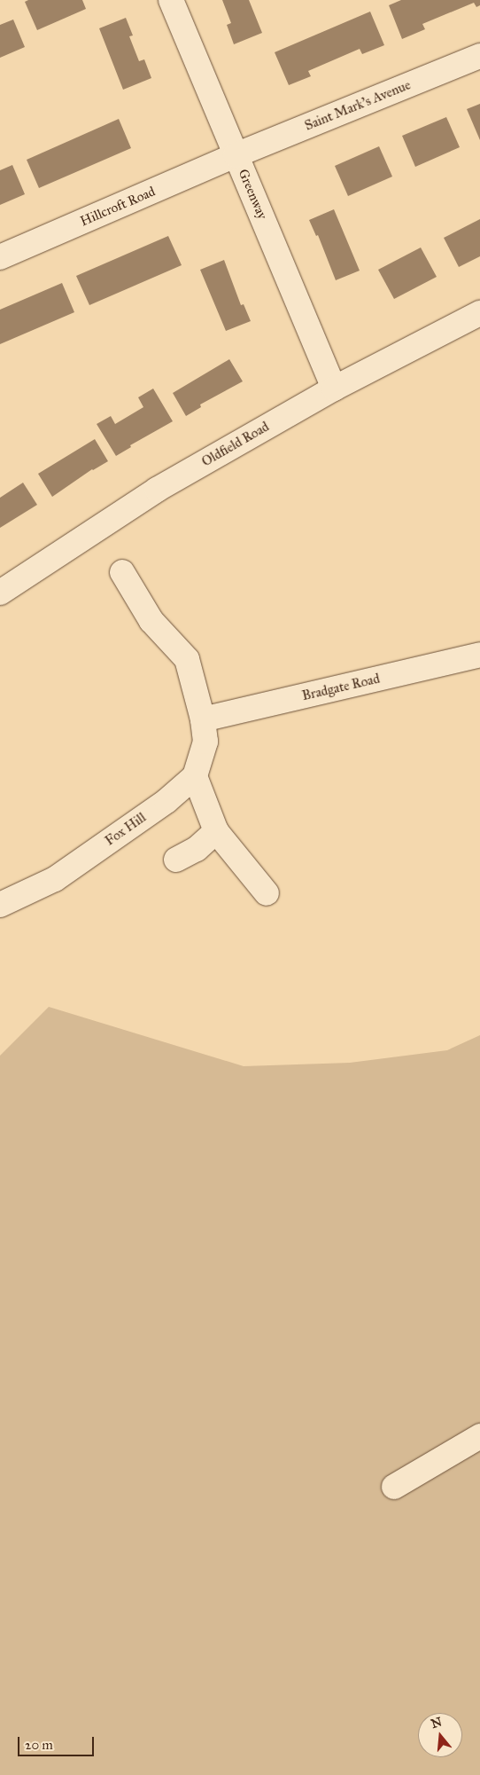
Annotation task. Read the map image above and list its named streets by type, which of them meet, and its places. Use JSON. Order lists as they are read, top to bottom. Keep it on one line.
{"streets":{"street":["Saint Mark's Avenue","Greenway","Hillcroft Road","Oldfield Road","Bradgate Road","Fox Hill"]},"crossings":[["Saint Mark's Avenue","Greenway"],["Saint Mark's Avenue","Hillcroft Road"],["Greenway","Hillcroft Road"],["Greenway","Oldfield Road"]],"scale_bar":"20 m","north":"top"}
